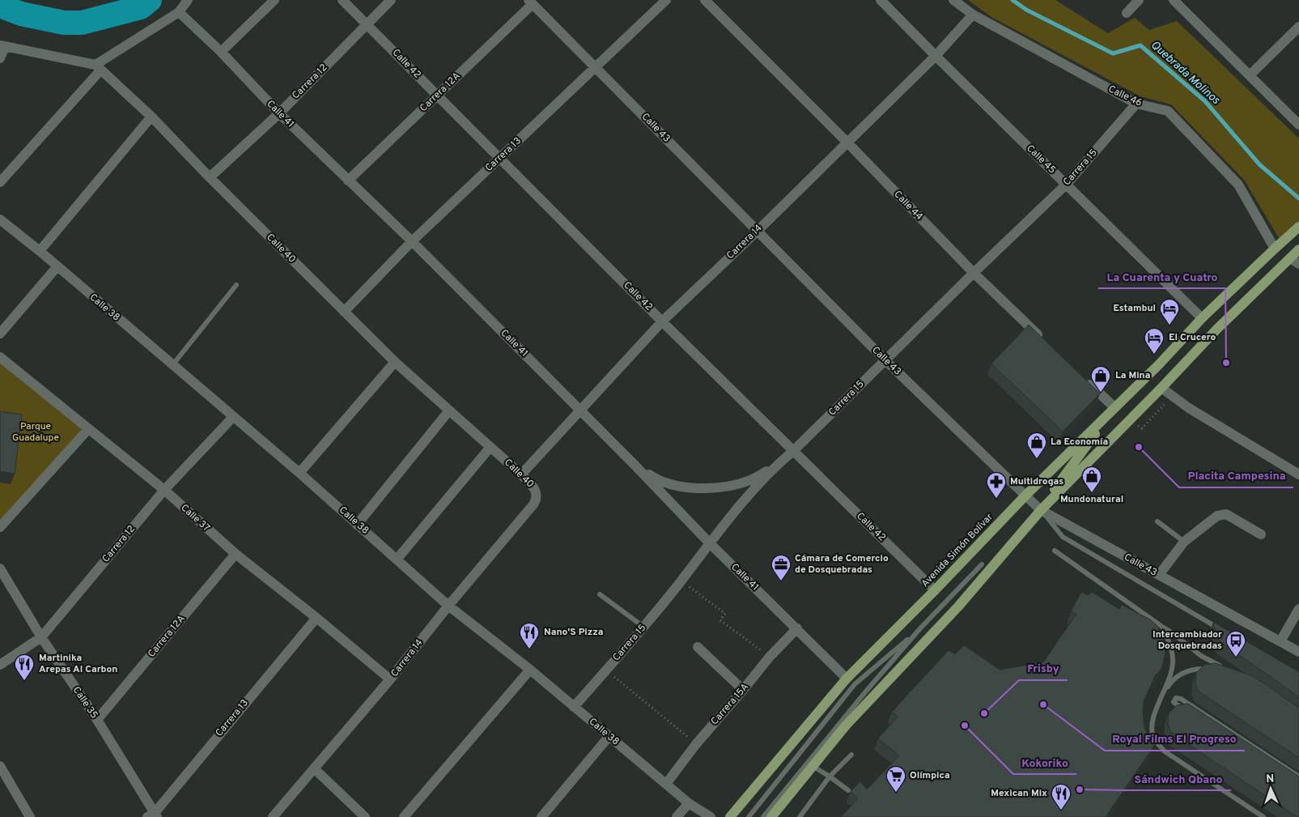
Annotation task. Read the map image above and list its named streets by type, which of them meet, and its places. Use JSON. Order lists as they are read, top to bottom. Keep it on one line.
{"streets":{"main road":["Avenida Simón Bolívar"],"street":["Calle 42","Carrera 12","Carrera 12A","Calle 46","Calle 41","Calle 43","Carrera 13","Calle 45","Carrera 15","Calle 44","Carrera 14","Calle 40","Calle 38","Calle 37","Calle 35","Carrera 15A"]},"crossings":[["Calle 42","Carrera 12"],["Calle 42","Carrera 12A"],["Calle 42","Carrera 13"],["Calle 42","Carrera 15"],["Calle 42","Carrera 14"],["Calle 42","Avenida Simón Bolívar"],["Carrera 12","Calle 41"],["Carrera 12","Calle 40"],["Carrera 12","Calle 38"],["Carrera 12","Calle 37"],["Carrera 12","Calle 35"],["Carrera 12A","Calle 41"],["Carrera 12A","Calle 43"],["Carrera 12A","Calle 37"],["Carrera 12A","Calle 35"],["Calle 46","Carrera 15"],["Calle 46","Carrera 14"],["Calle 46","Avenida Simón Bolívar"],["Calle 41","Carrera 13"],["Calle 41","Carrera 15"],["Calle 41","Carrera 14"],["Calle 41","Avenida Simón Bolívar"],["Calle 41","Carrera 15A"],["Calle 43","Carrera 13"],["Calle 43","Carrera 15"],["Calle 43","Carrera 14"],["Calle 43","Avenida Simón Bolívar"],["Carrera 13","Calle 40"],["Carrera 13","Calle 37"],["Carrera 13","Calle 35"],["Calle 45","Carrera 15"],["Calle 45","Carrera 14"],["Calle 45","Avenida Simón Bolívar"],["Carrera 15","Calle 44"],["Carrera 15","Calle 38"],["Calle 44","Carrera 14"],["Carrera 14","Calle 40"],["Carrera 14","Calle 38"],["Carrera 14","Calle 37"],["Calle 38","Carrera 15A"]],"water":["Quebrada Molinos"],"parks":["Parque Guadalupe"],"places":{"hotel":["Estambul","El Crucero"],"other":["La Cuarenta y Cuatro","Placita Campesina","Royal Films El Progreso","Frisby","Kokoriko","Sándwich Qbano"],"shop":["La Mina","La Economía","Mundonatural"],"pharmacy":["Multidrogas"],"office":["Cámara de Comercio de Dosquebradas"],"restaurant":["Nano'S Pizza","Martinika Arepas Al Carbon","Mexican Mix"],"bus stop":["Intercambiador Dosquebradas"],"supermarket":["Olímpica"]},"north":"top"}
